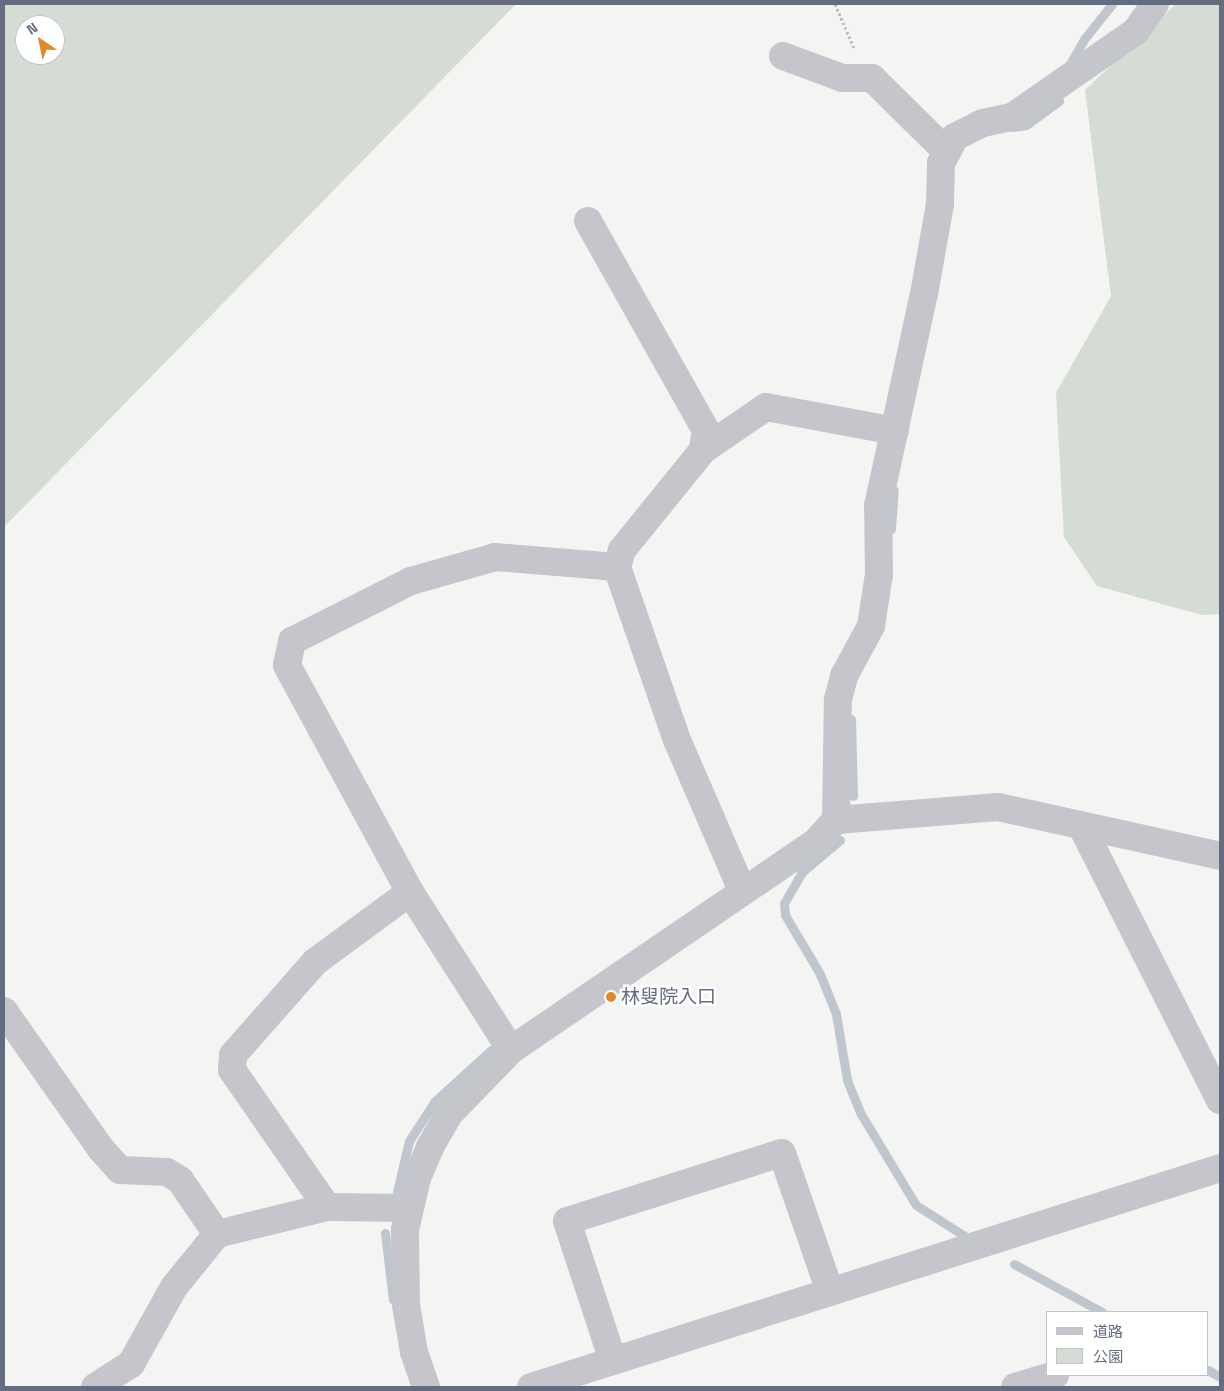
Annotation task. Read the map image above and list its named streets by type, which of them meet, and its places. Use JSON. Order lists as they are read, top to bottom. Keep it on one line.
{"places":["林叟院入口"],"legend":["道路","公園"],"north":"top left"}
